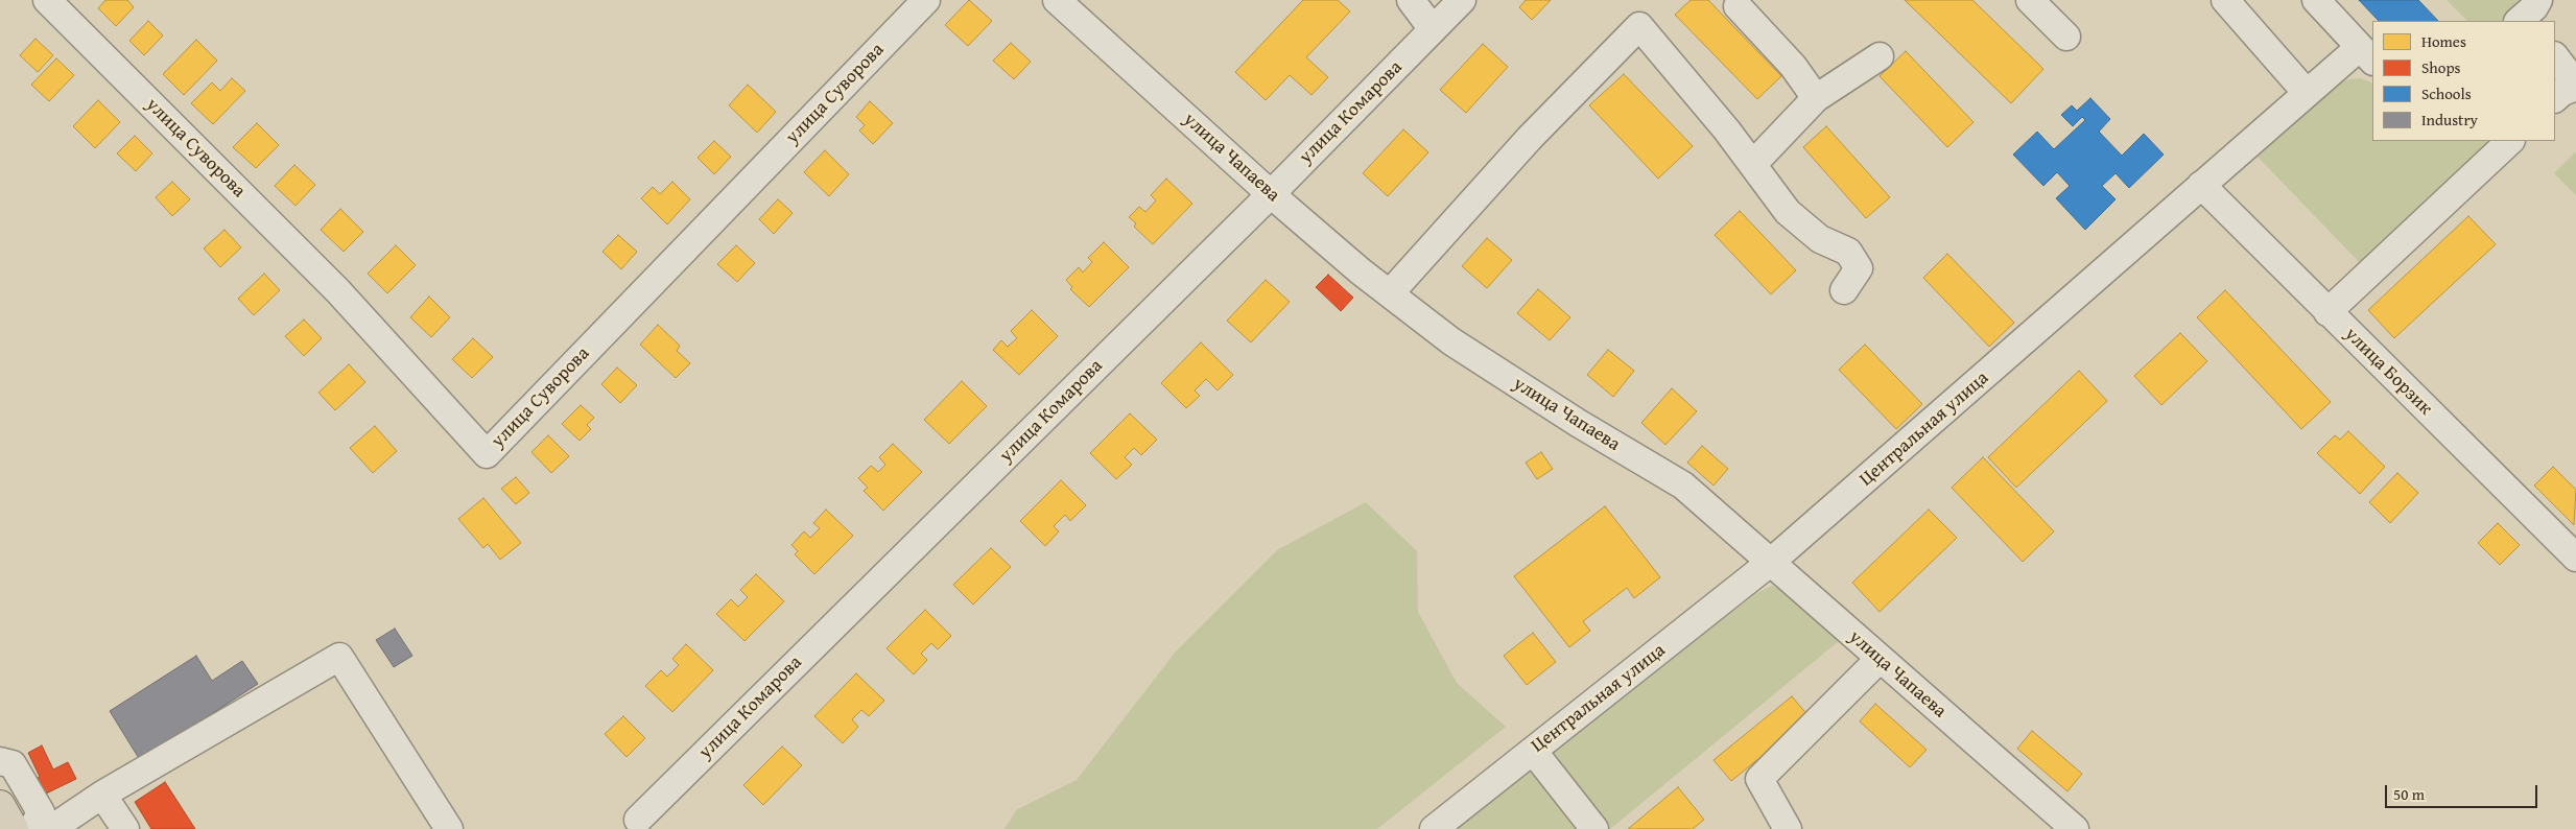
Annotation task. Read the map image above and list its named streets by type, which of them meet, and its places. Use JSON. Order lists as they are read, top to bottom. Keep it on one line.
{"streets":{"street":["улица Суворова","улица Комарова","улица Чапаева","улица Борзик","Центральная улица"]},"crossings":[["улица Комарова","улица Чапаева"],["улица Чапаева","Центральная улица"],["улица Борзик","Центральная улица"]],"legend":["Homes","Shops","Schools","Industry"],"scale_bar":"50 m"}
